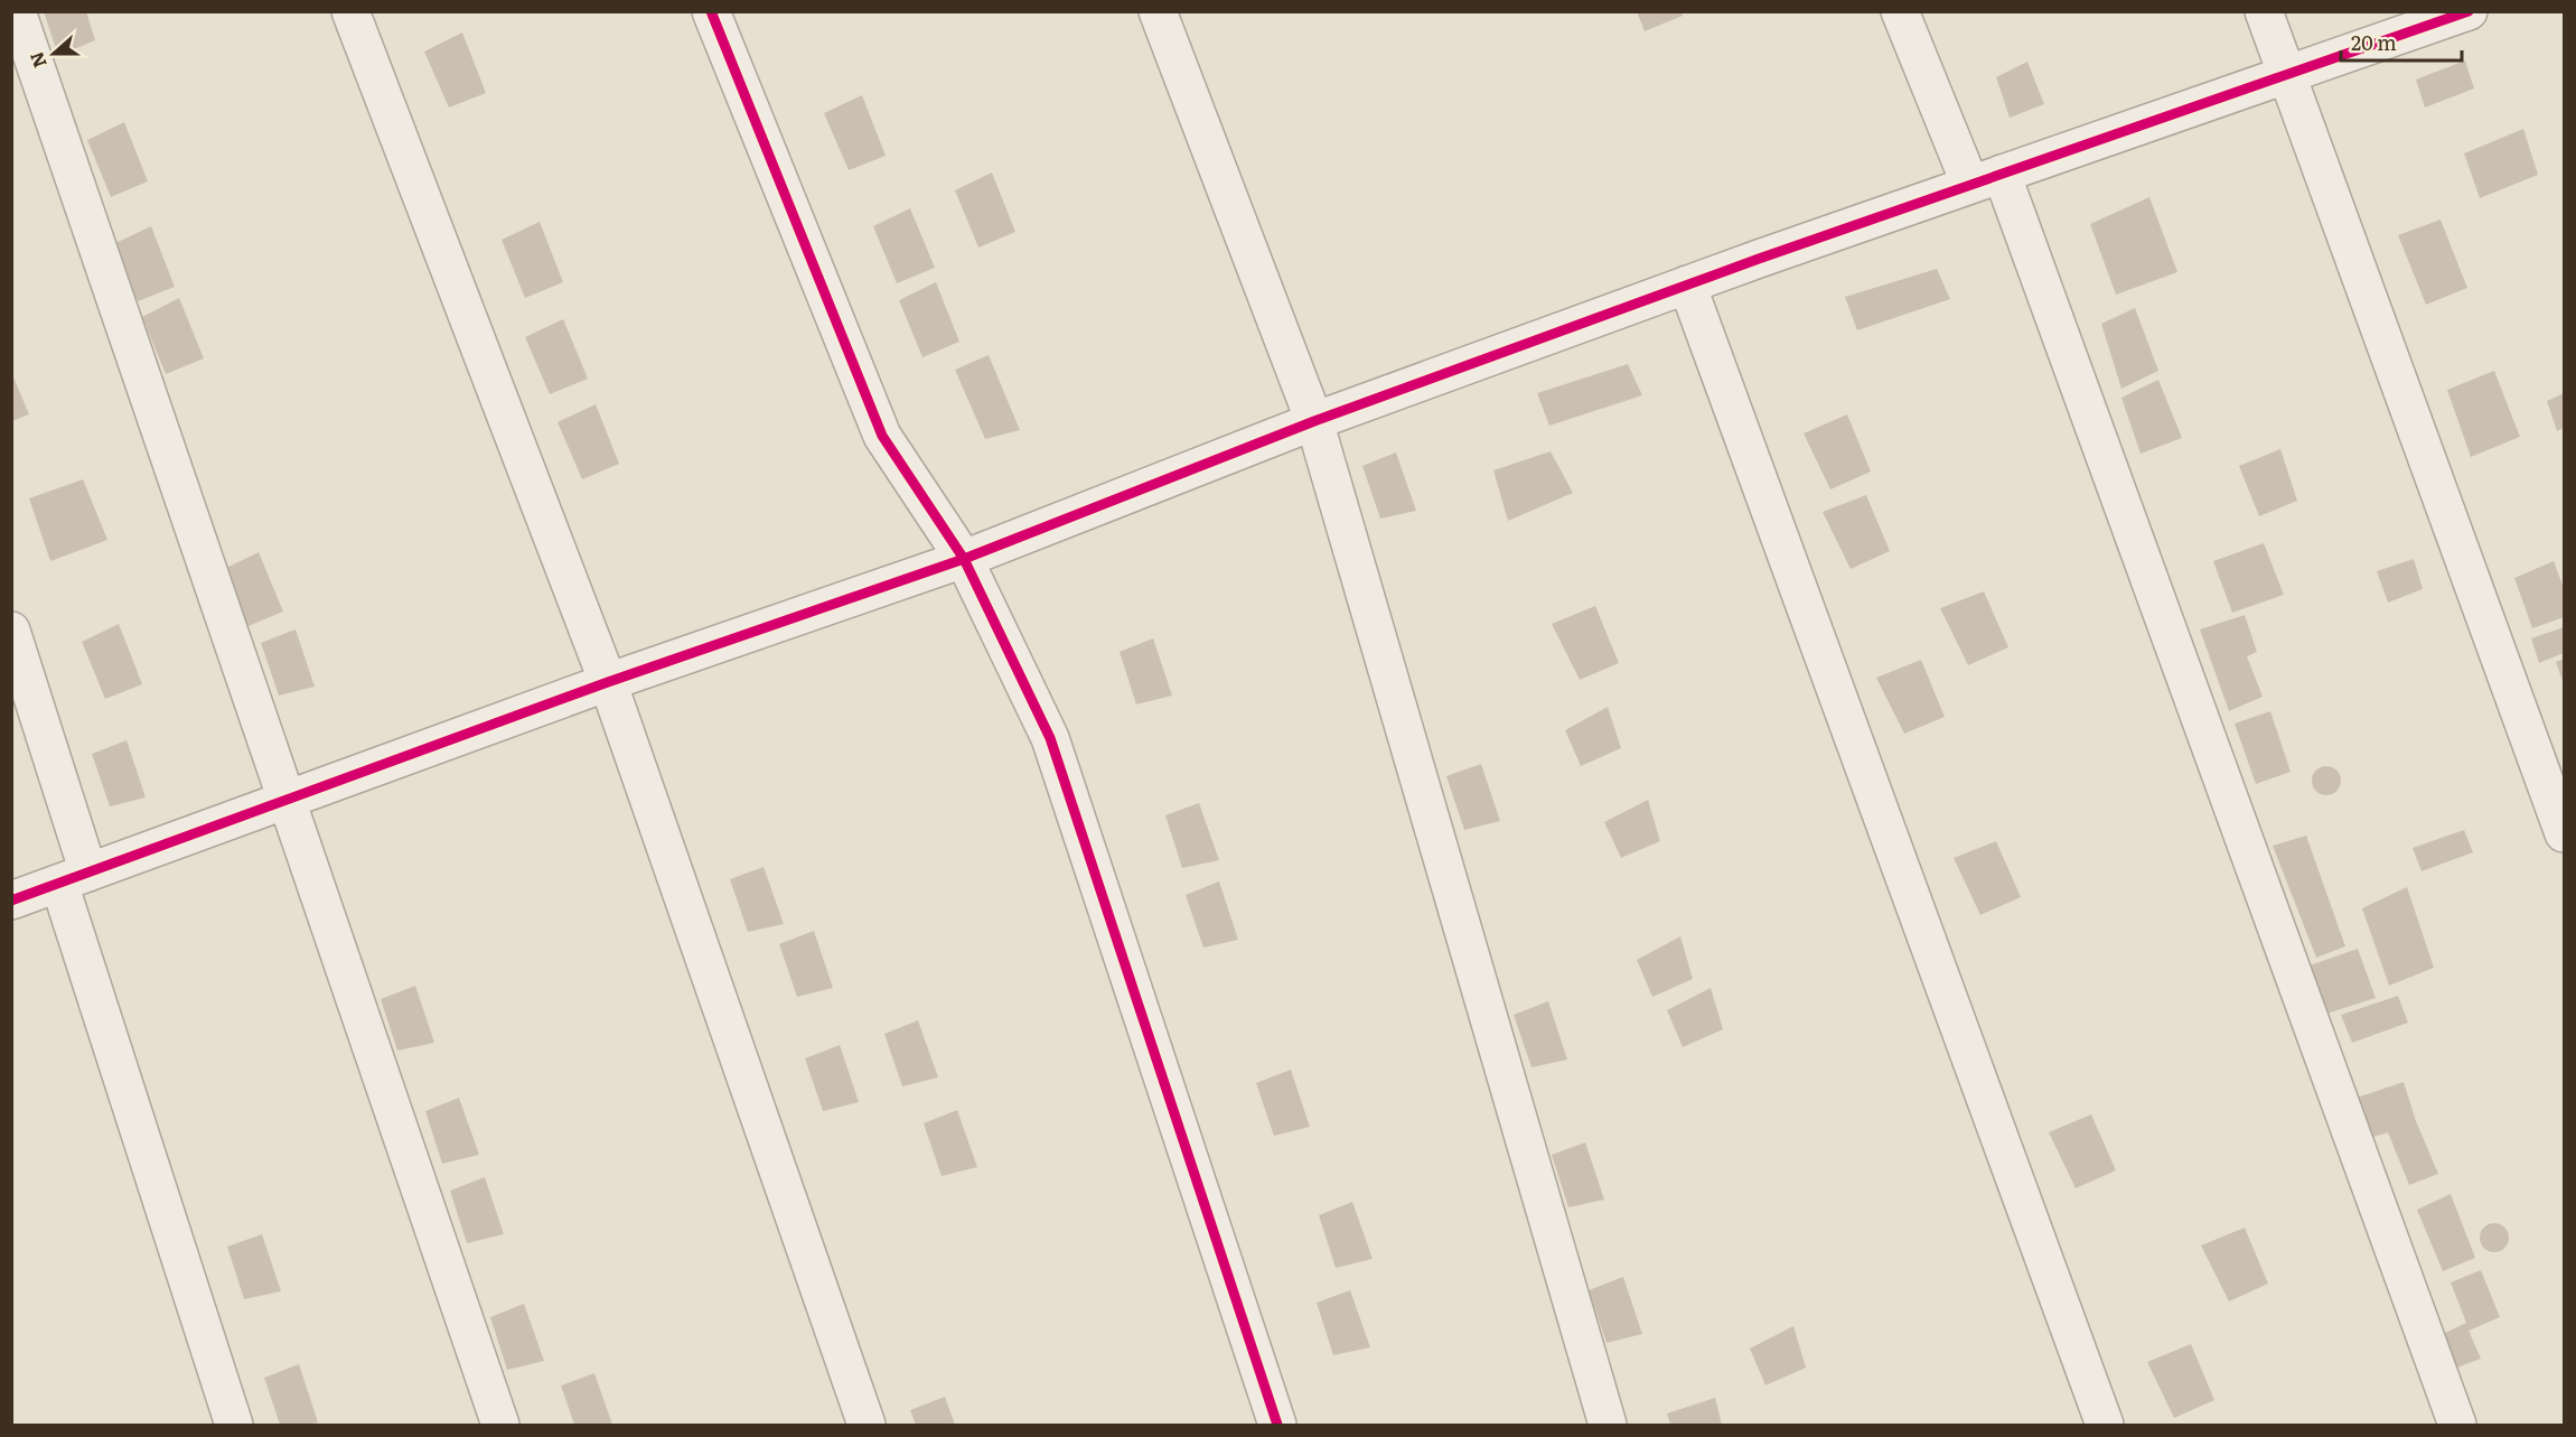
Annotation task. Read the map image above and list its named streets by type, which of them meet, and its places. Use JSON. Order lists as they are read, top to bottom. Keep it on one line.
{"scale_bar":"20 m","north":"left"}
